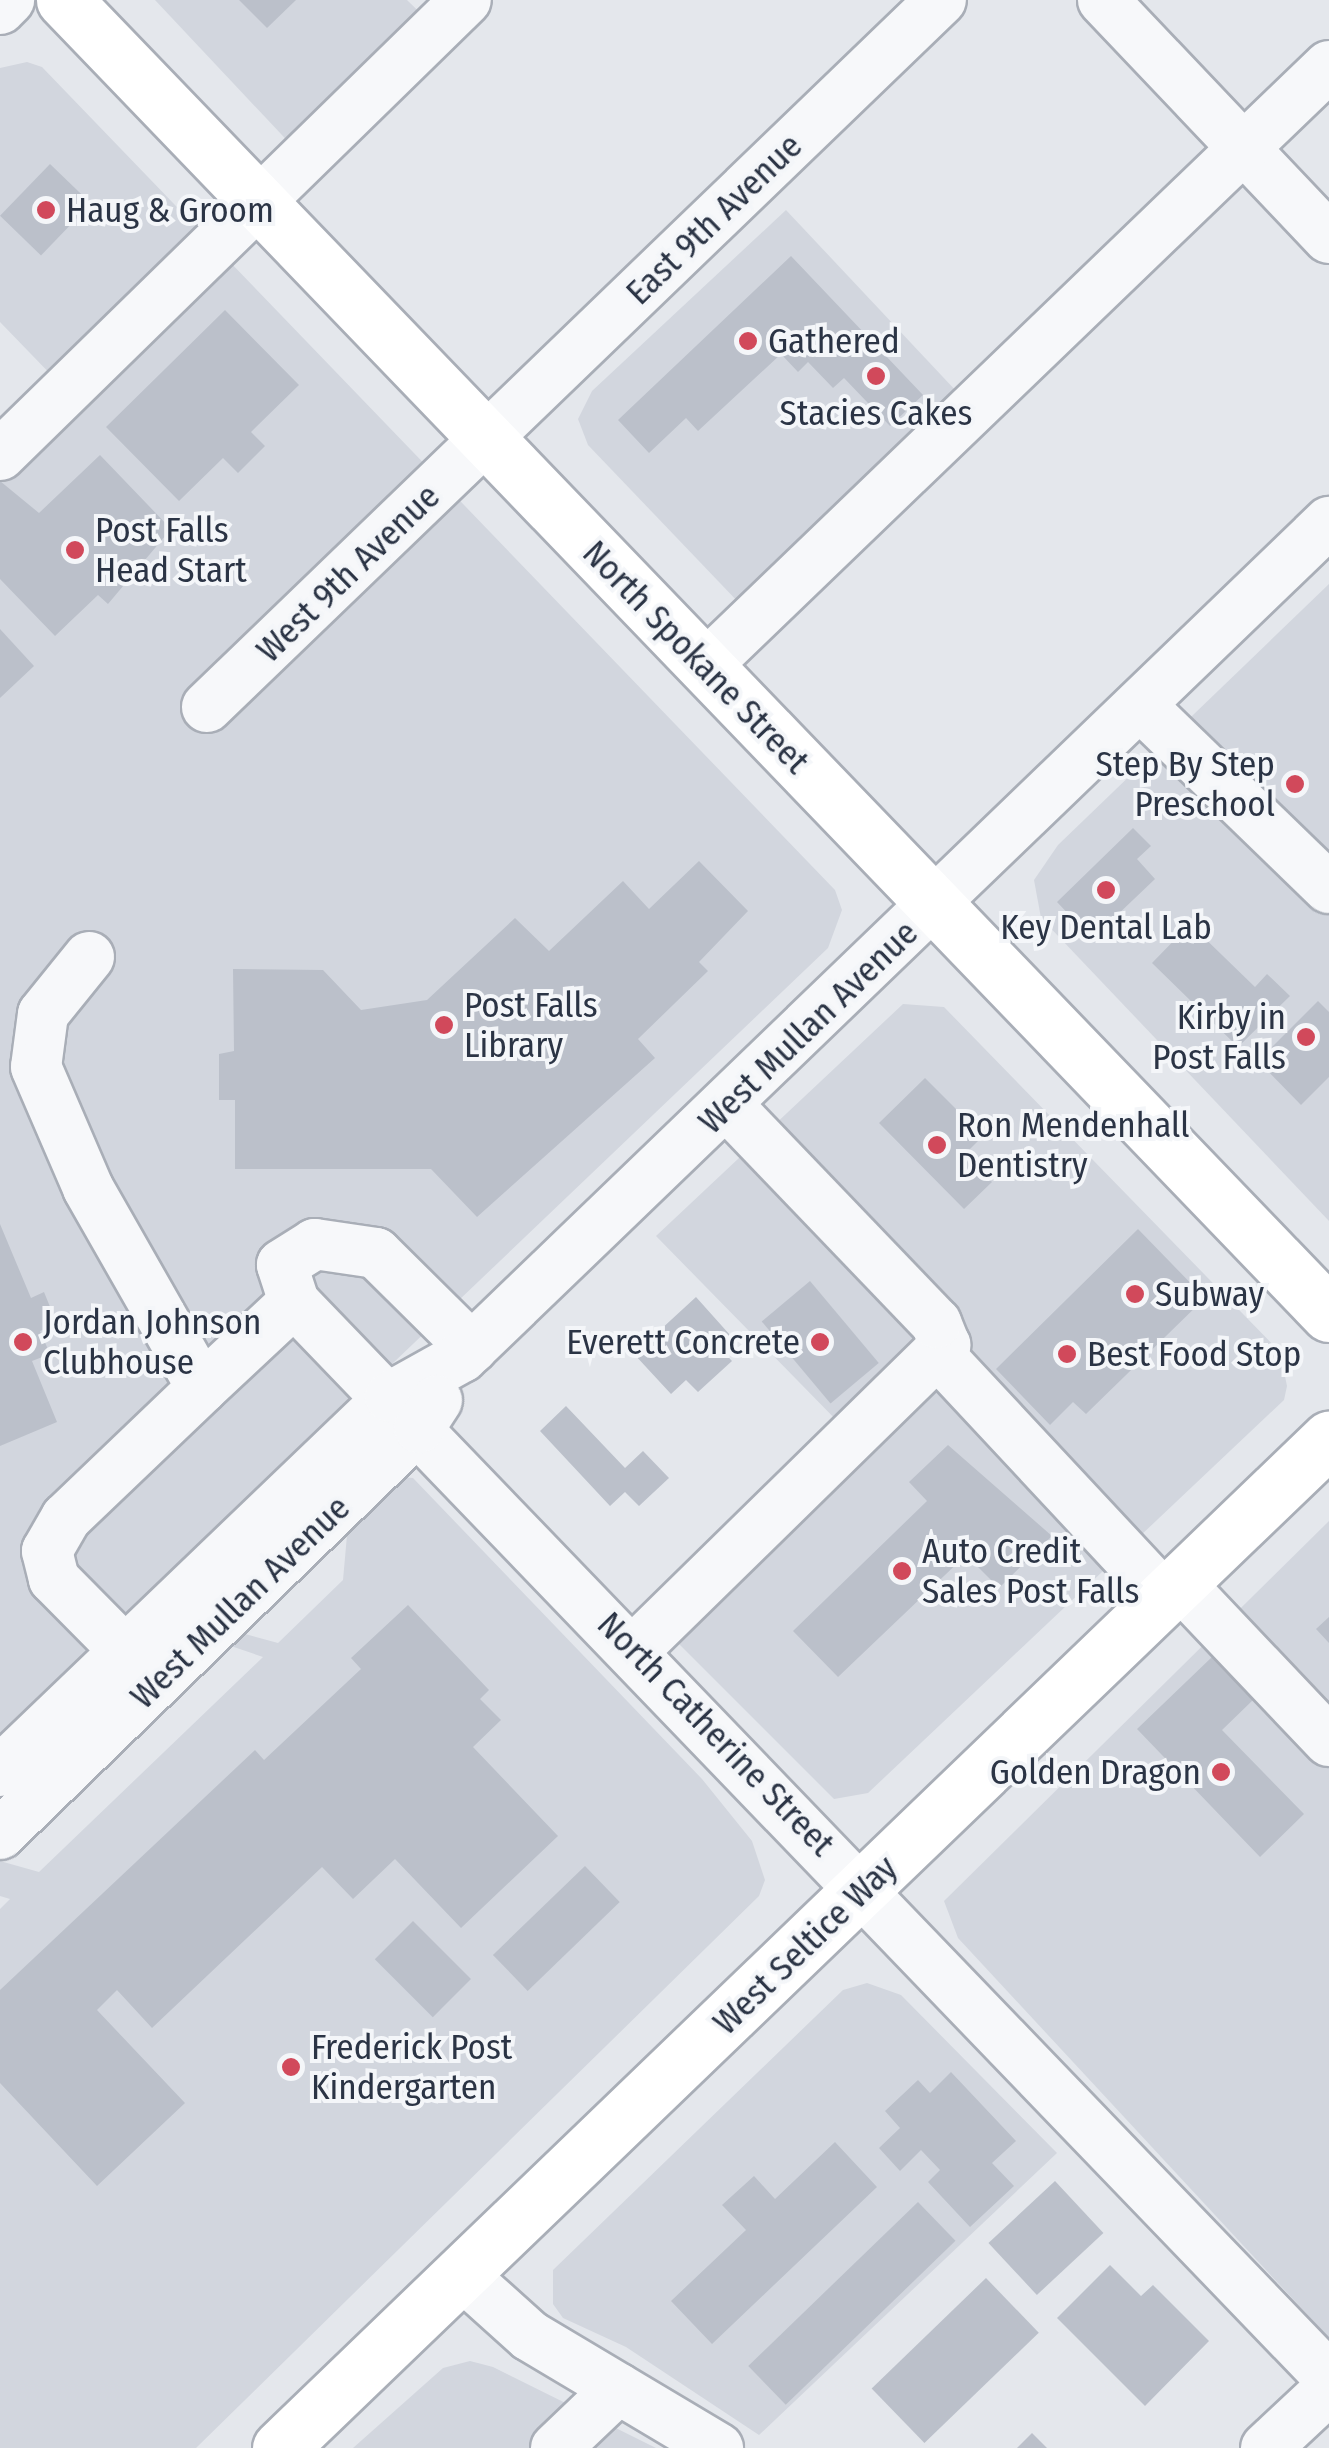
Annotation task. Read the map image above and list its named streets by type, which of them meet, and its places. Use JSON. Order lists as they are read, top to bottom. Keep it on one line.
{"streets":{"main road":["North Spokane Street","West Seltice Way"],"street":["East 9th Avenue","West 9th Avenue","West Mullan Avenue","North Catherine Street"]},"crossings":[["East 9th Avenue","West 9th Avenue"],["East 9th Avenue","North Spokane Street"],["West 9th Avenue","North Spokane Street"],["North Spokane Street","West Mullan Avenue"],["West Mullan Avenue","North Catherine Street"],["North Catherine Street","West Seltice Way"]],"places":["Haug & Groom","Gathered","Stacies Cakes","Post Falls Head Start","Step By Step Preschool","Key Dental Lab","Post Falls Library","Kirby in Post Falls","Ron Mendenhall Dentistry","Subway","Jordan Johnson Clubhouse","Everett Concrete","Best Food Stop","Auto Credit Sales Post Falls","Golden Dragon","Frederick Post Kindergarten"]}
